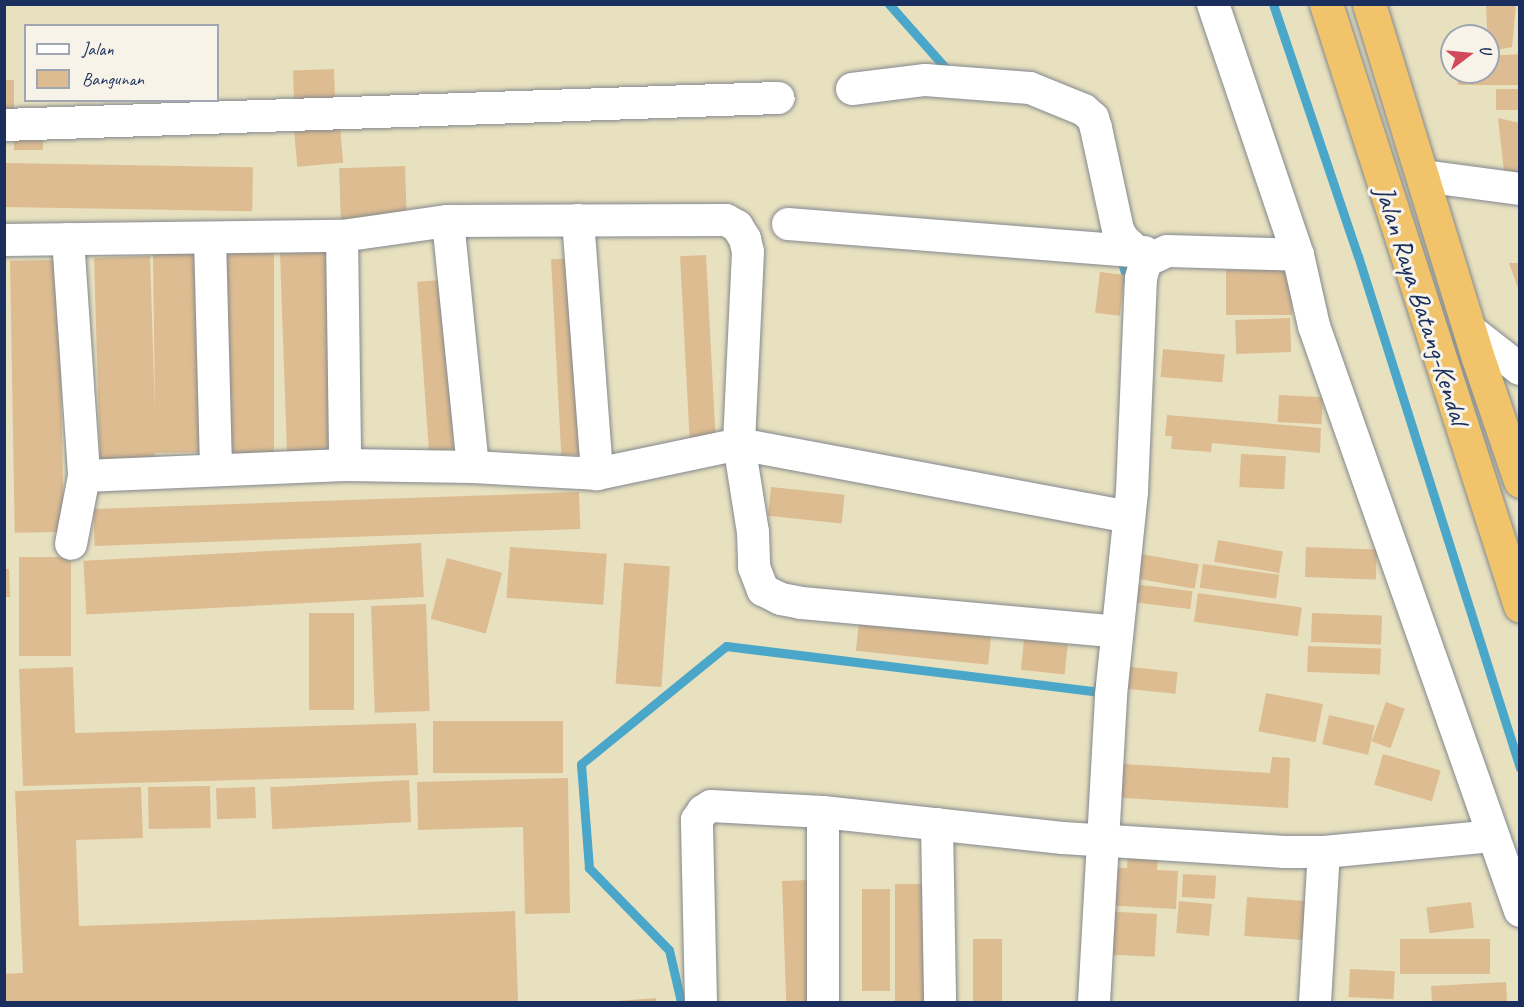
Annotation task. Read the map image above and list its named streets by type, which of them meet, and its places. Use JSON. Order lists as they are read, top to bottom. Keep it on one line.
{"streets":{"highway":["Jalan Raya Batang-Kendal"]},"legend":["Jalan","Bangunan"],"north":"right"}
